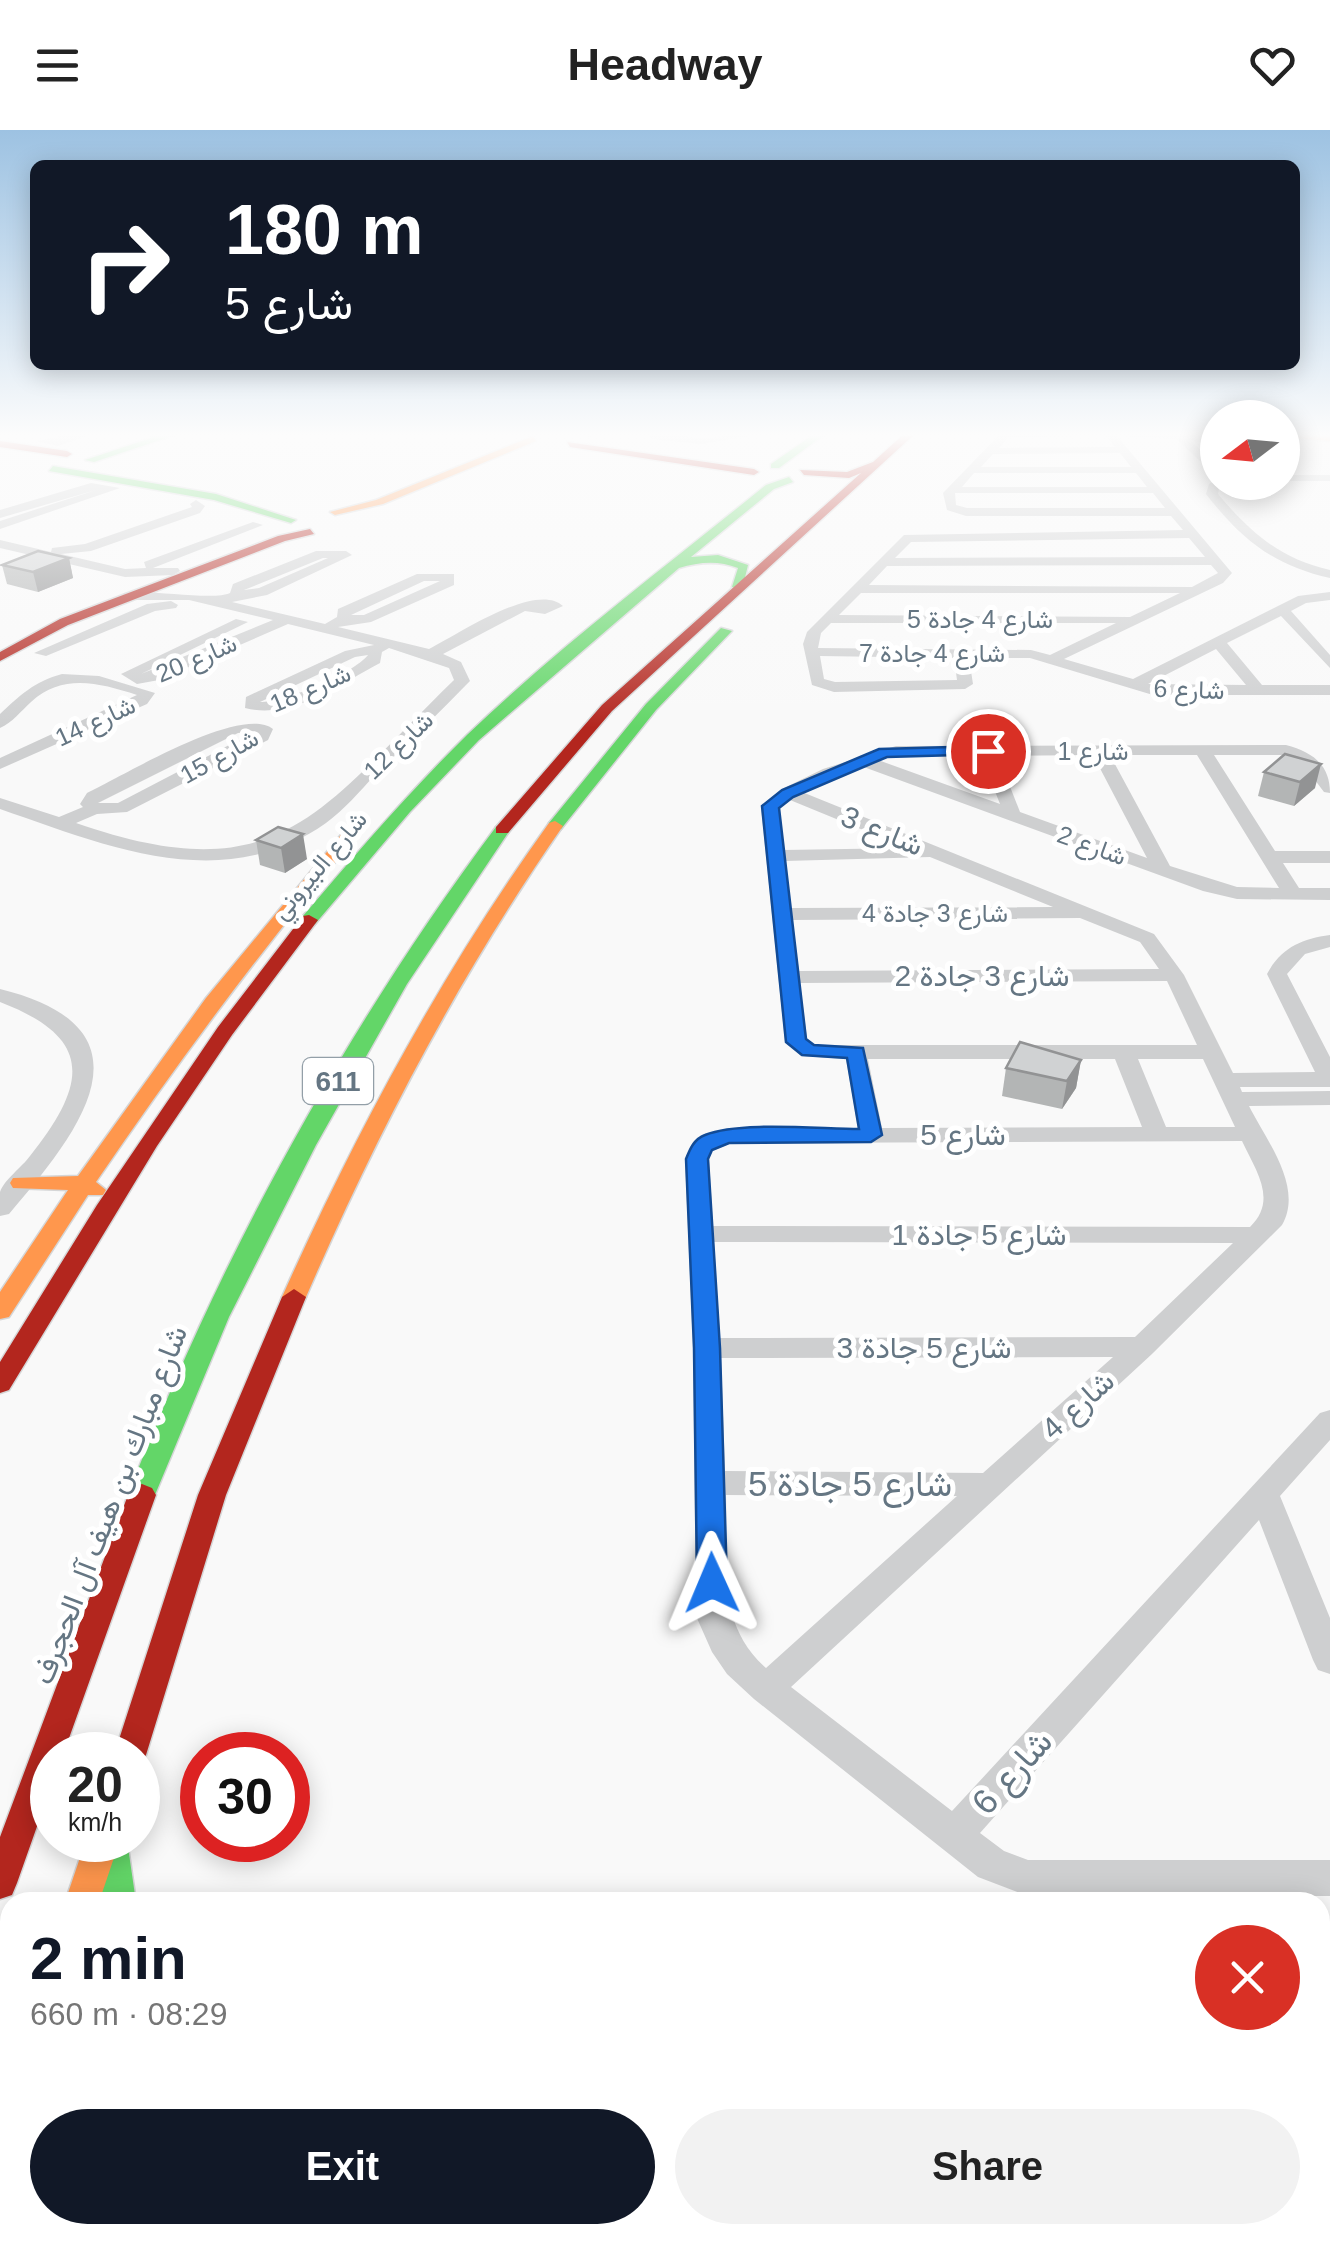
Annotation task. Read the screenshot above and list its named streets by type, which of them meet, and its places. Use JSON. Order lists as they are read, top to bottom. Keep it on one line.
{"streets":{"street":["شارع 4 جادة 5","شارع 4 جادة 7","شارع 20","شارع 18","شارع 6","شارع 14","شارع 12","شارع 1","شارع 15","شارع 3","شارع 2","شارع البيروني","شارع 3 جادة 4","شارع 3 جادة 2","611","شارع 5","شارع 5 جادة 1","شارع 5 جادة 3","شارع 4","شارع 5 جادة 5","شارع مبارك بن هيف آل الحجرف"]},"crossings":[["شارع 4 جادة 7","شارع 6"],["شارع 6","شارع 5"],["شارع 12","شارع 15"],["شارع 1","شارع 3"],["شارع 1","شارع 2"],["شارع 3","شارع 3 جادة 4"],["شارع 3","شارع 3 جادة 2"],["شارع 3","شارع 4"],["شارع 5","شارع 5 جادة 1"],["شارع 5","شارع 5 جادة 3"],["شارع 5","شارع 4"],["شارع 5","شارع 5 جادة 5"],["شارع 5 جادة 1","شارع 4"],["شارع 5 جادة 3","شارع 4"],["شارع 4","شارع 5 جادة 5"]],"north":"left","page":{"header":"Headway","turn":["180 m","شارع 5"],"speed":"20 km/h","limit":"30","heading":["2 min","660 m · 08:29"],"buttons":["Exit","Share"]}}
